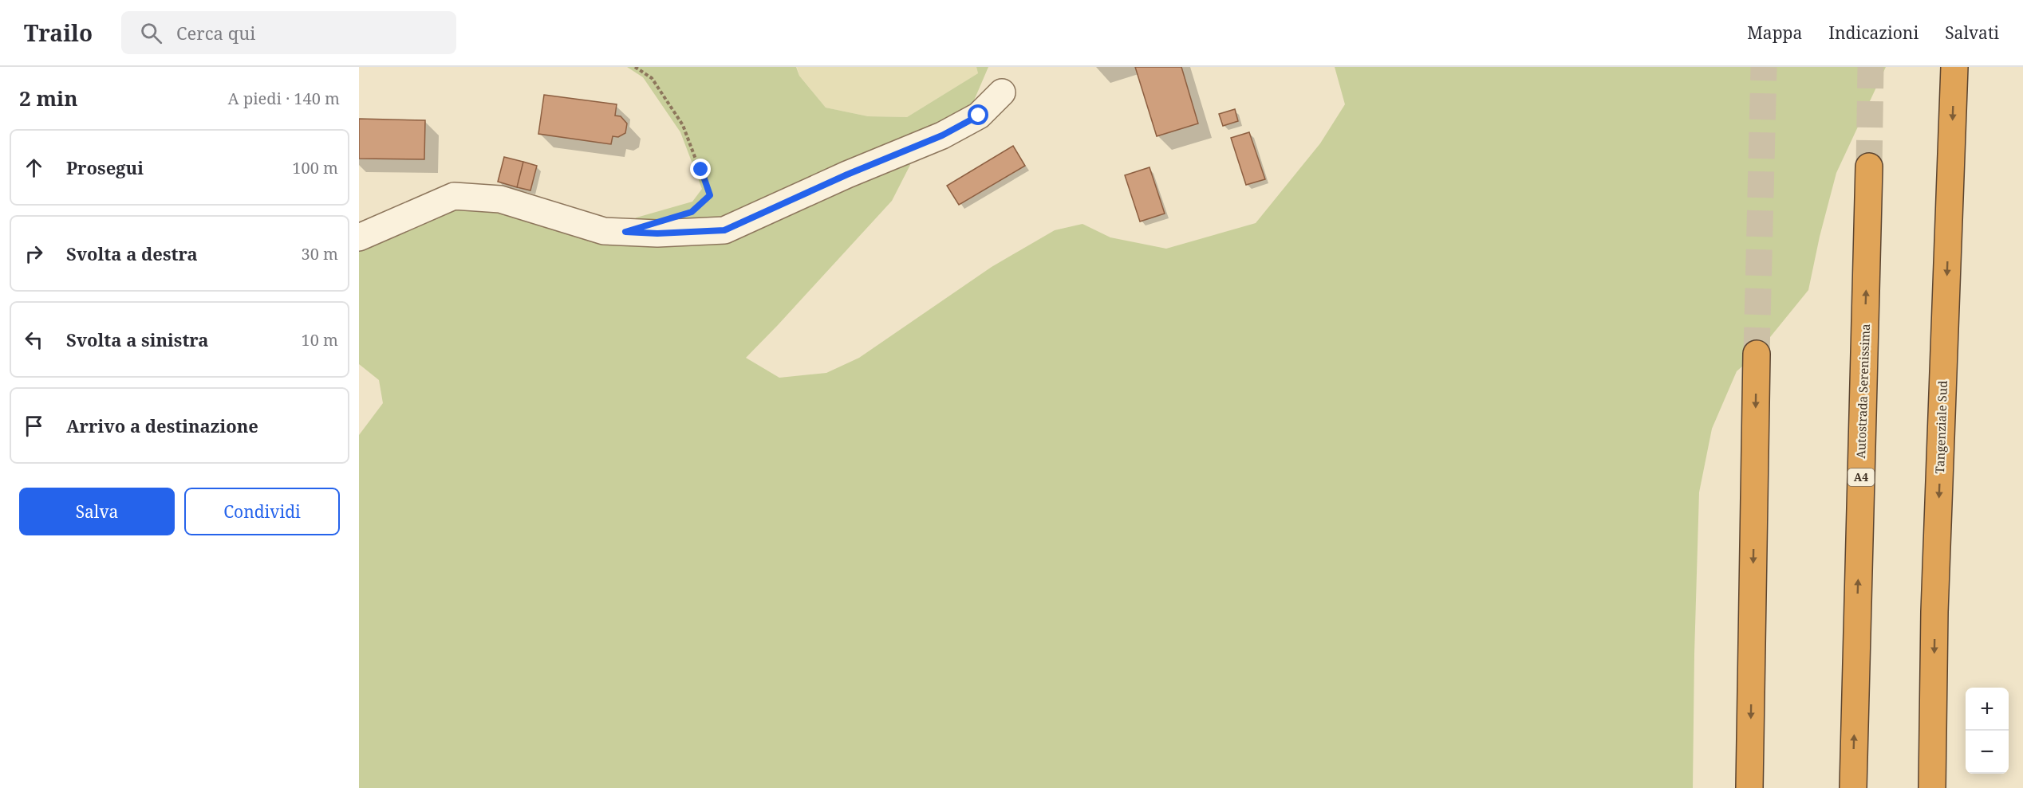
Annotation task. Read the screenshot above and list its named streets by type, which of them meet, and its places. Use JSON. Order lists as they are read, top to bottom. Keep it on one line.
{"streets":{"highway":["Autostrada Serenissima","Tangenziale Sud","A4"]},"page":{"header":"Trailo","search":"Cerca qui","nav":["Mappa","Indicazioni","Salvati"],"heading":["2 min","A piedi · 140 m"],"list":[["Prosegui","100 m"],["Svolta a destra","30 m"],["Svolta a sinistra","10 m"],"Arrivo a destinazione"],"buttons":["Salva","Condividi"],"map_buttons":["+","−"]}}
